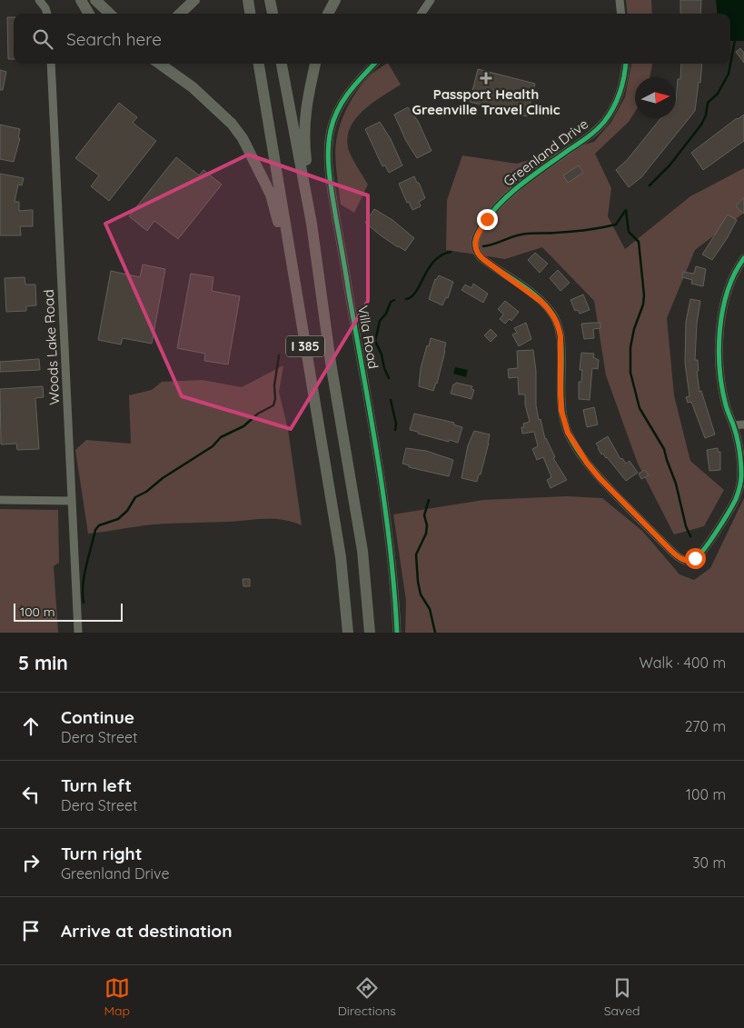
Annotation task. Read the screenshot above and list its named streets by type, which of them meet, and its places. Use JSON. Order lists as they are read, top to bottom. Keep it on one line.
{"streets":{"highway":["I 385"],"street":["Greenland Drive","Villa Road","Woods Lake Road"]},"places":{"health":["Passport Health Greenville Travel Clinic"]},"scale_bar":"100 m","north":"right","page":{"search":"Search here","scale":"100 m","heading":["5 min","Walk · 400 m"],"list":[["Continue","Dera Street","270 m"],["Turn left","Dera Street","100 m"],["Turn right","Greenland Drive","30 m"],"Arrive at destination"],"nav":["Map","Directions","Saved"]}}
